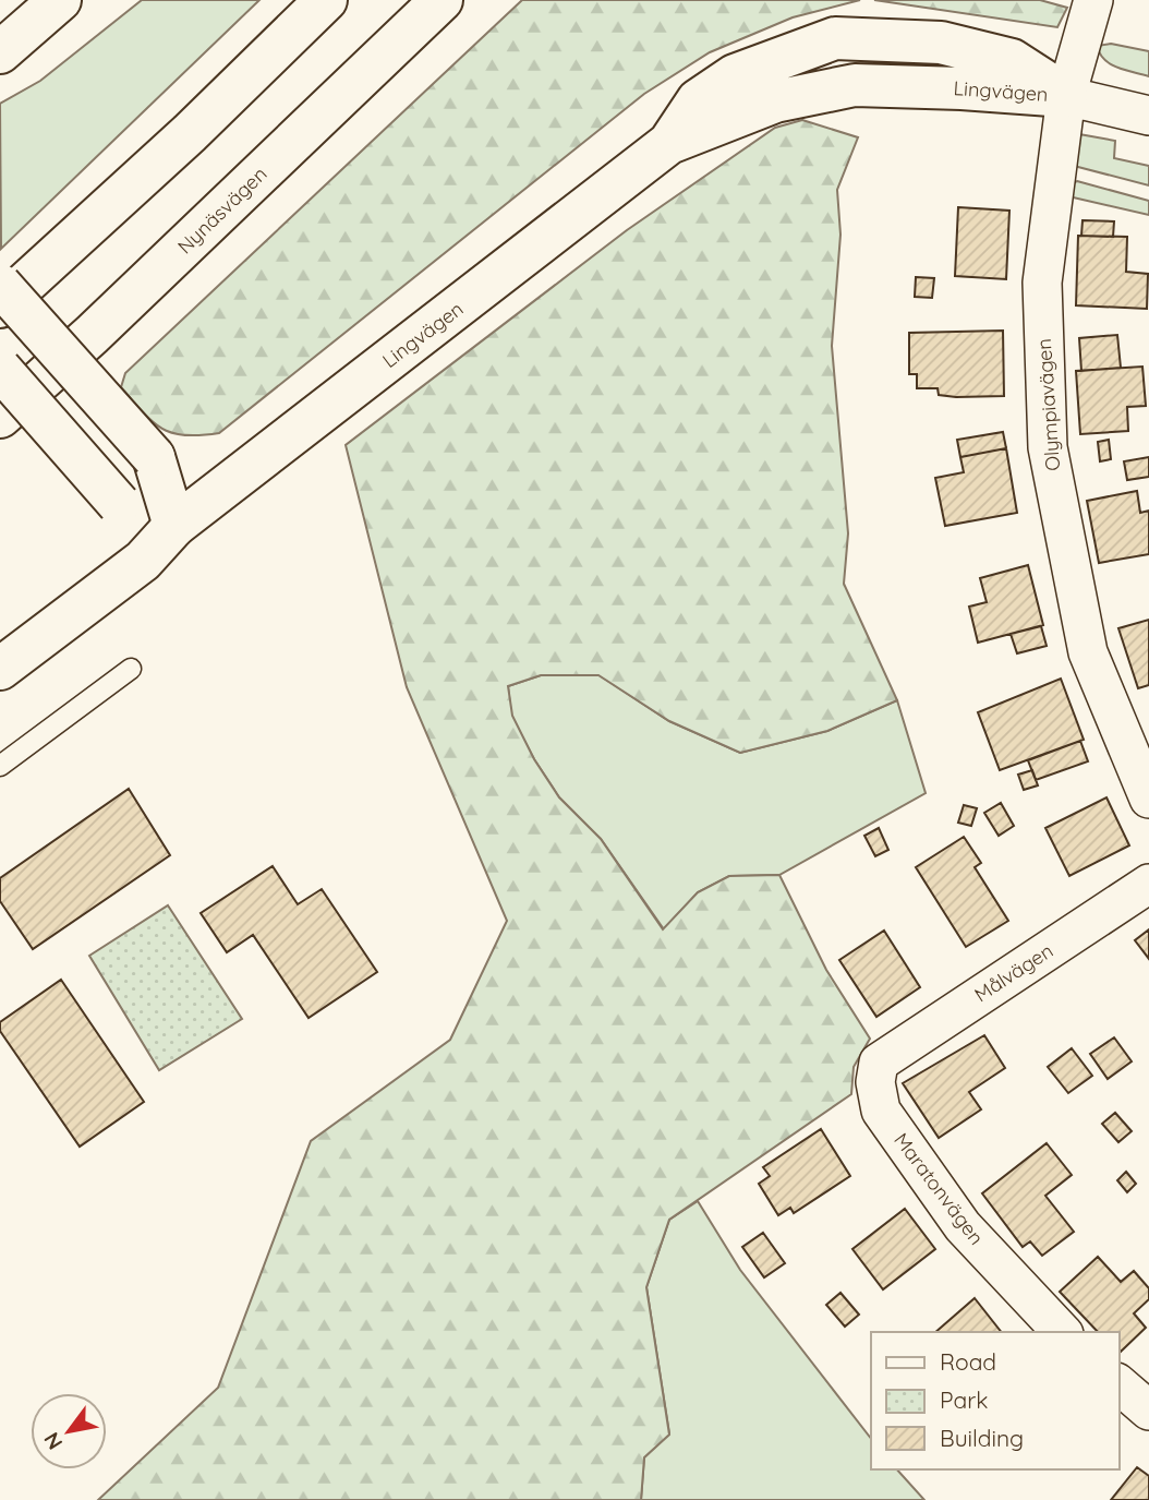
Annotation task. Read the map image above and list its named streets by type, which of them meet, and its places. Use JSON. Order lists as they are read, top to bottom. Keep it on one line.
{"streets":{"main road":["Lingvägen","Nynäsvägen"],"street":["Olympiavägen","Målvägen","Maratonvägen"]},"crossings":[["Lingvägen","Olympiavägen"],["Målvägen","Maratonvägen"]],"legend":["Road","Park","Building"],"north":"bottom left"}
